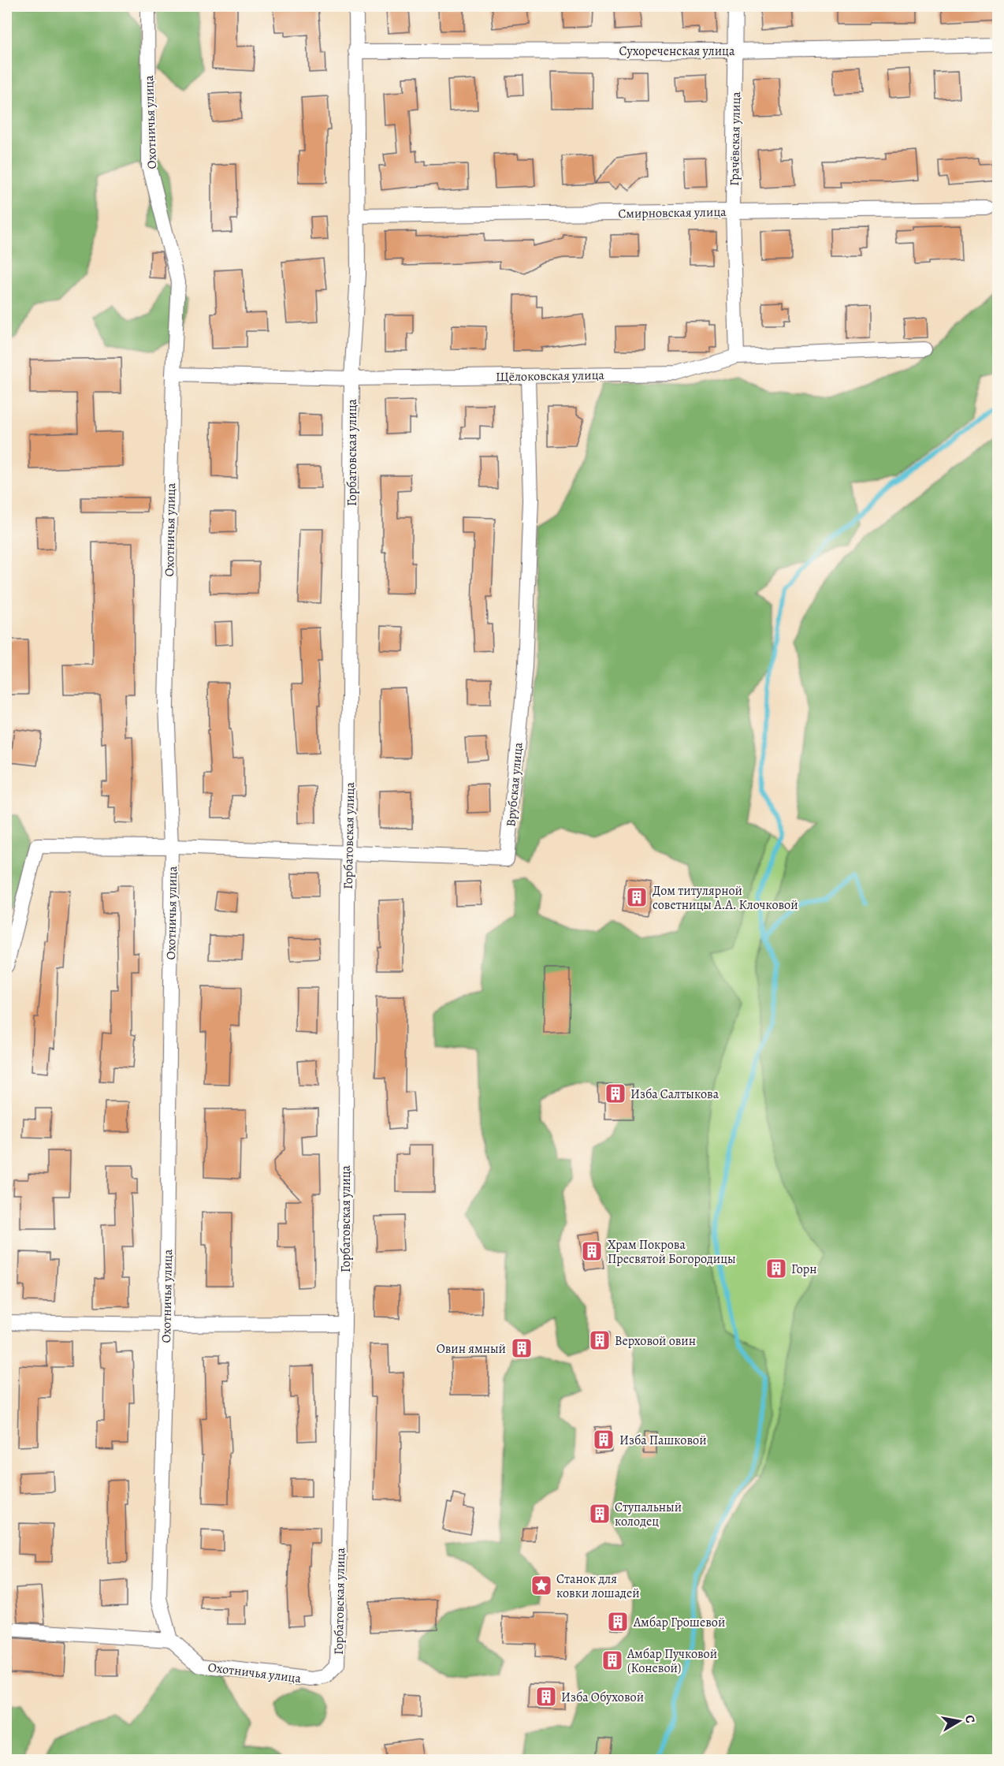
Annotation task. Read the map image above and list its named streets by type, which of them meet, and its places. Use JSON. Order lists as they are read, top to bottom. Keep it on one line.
{"streets":{"street":["Сухореченская улица","Охотничья улица","Грачёвская улица","Смирновская улица","Щёлоковская улица","Горбатовская улица","Врубская улица"]},"crossings":[["Сухореченская улица","Грачёвская улица"],["Сухореченская улица","Горбатовская улица"],["Охотничья улица","Щёлоковская улица"],["Охотничья улица","Горбатовская улица"],["Охотничья улица","Врубская улица"],["Грачёвская улица","Смирновская улица"],["Грачёвская улица","Щёлоковская улица"],["Смирновская улица","Горбатовская улица"],["Щёлоковская улица","Горбатовская улица"],["Щёлоковская улица","Врубская улица"],["Горбатовская улица","Врубская улица"]],"places":{"building":["Дом титулярной советницы А.А. Клочковой","Изба Салтыкова","Храм Покрова Пресвятой Богородицы","Горн","Верховой овин","Овин ямный","Изба Пашковой","Ступальный колодец","Амбар Грошевой","Амбар Пучковой (Коневой)","Изба Обуховой"],"place":["Станок для ковки лошадей"]},"north":"right"}
